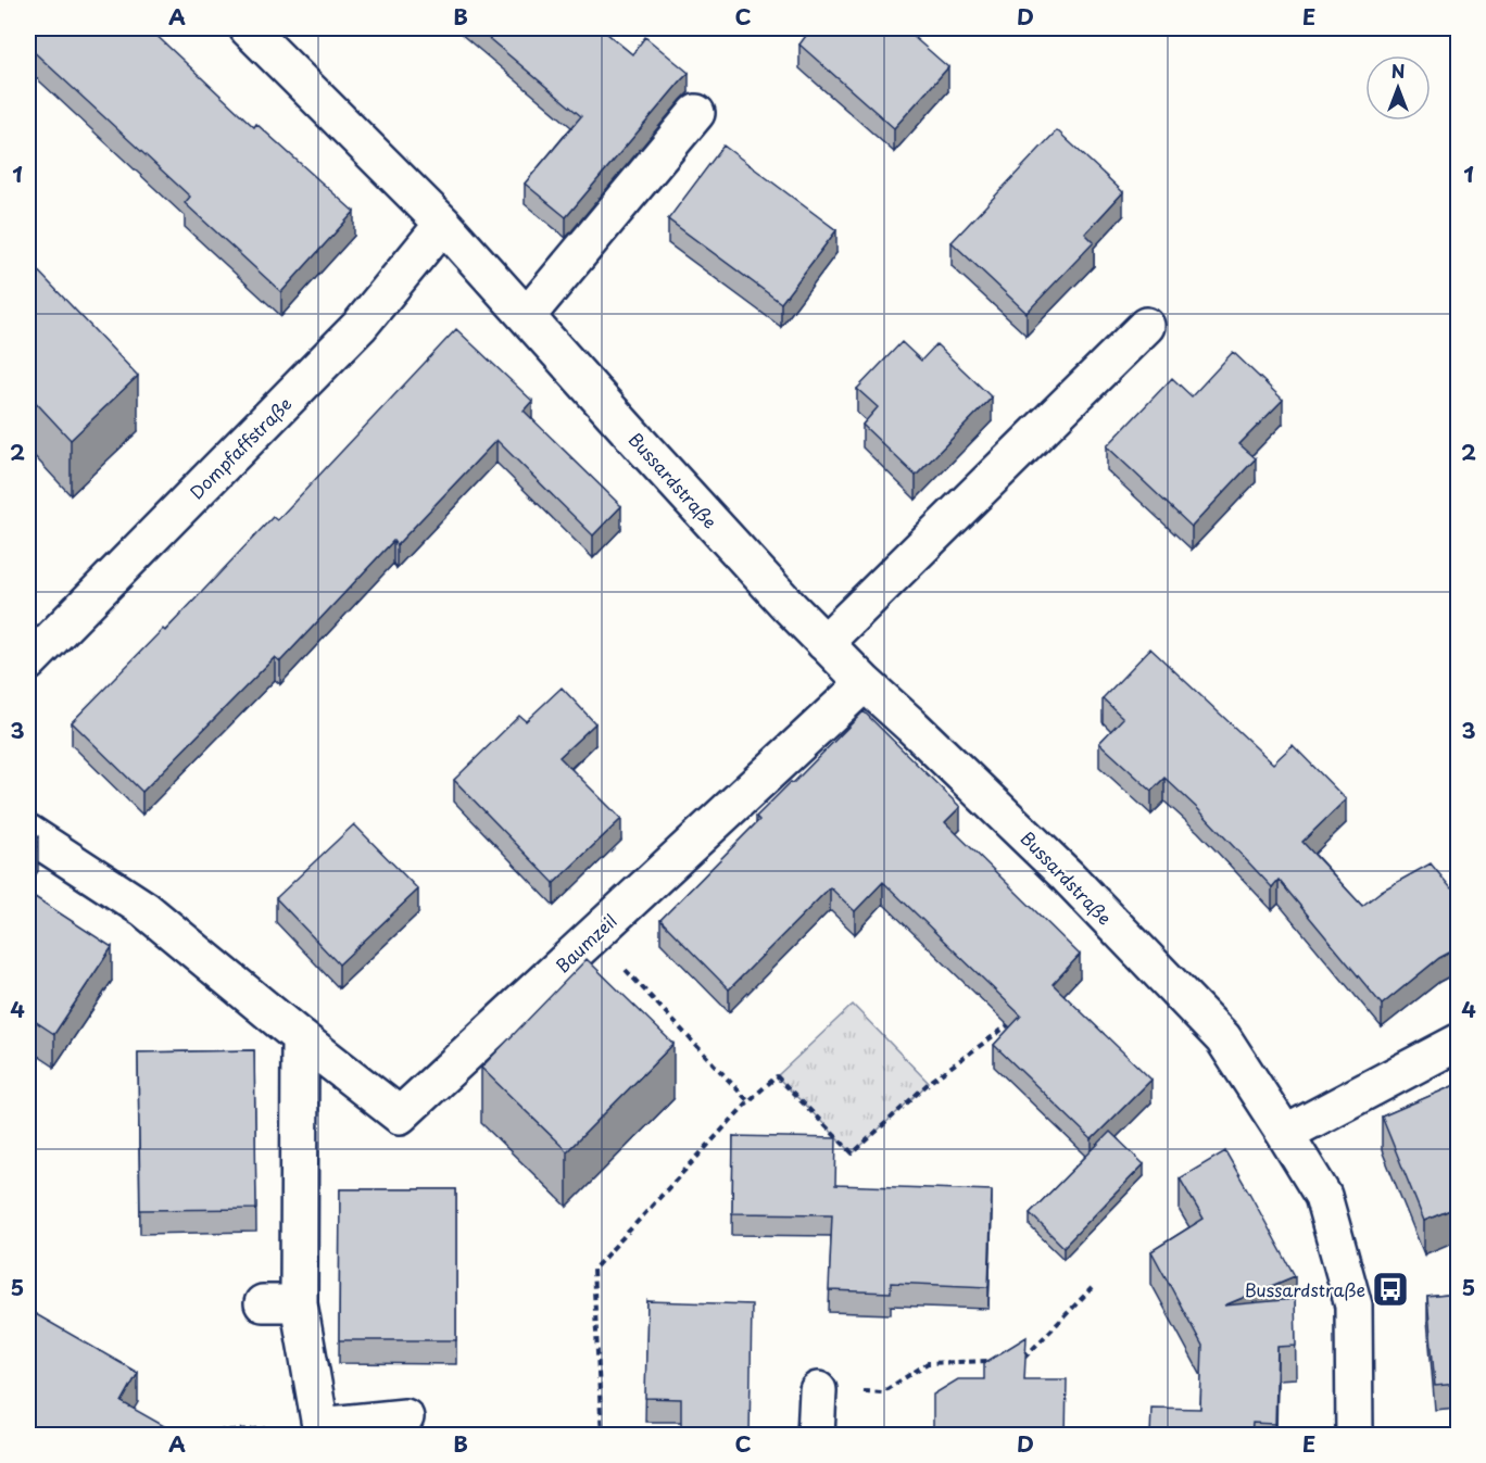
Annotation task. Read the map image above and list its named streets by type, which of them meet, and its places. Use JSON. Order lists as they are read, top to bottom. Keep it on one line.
{"streets":{"street":["Dompfaffstraße","Bussardstraße","Baumzeil"]},"crossings":[["Dompfaffstraße","Bussardstraße"],["Bussardstraße","Baumzeil"]],"places":{"bus stop":["Bussardstraße"]},"north":"top","grid":{"columns":["A","B","C","D","E"],"rows":["1","2","3","4","5"]}}
